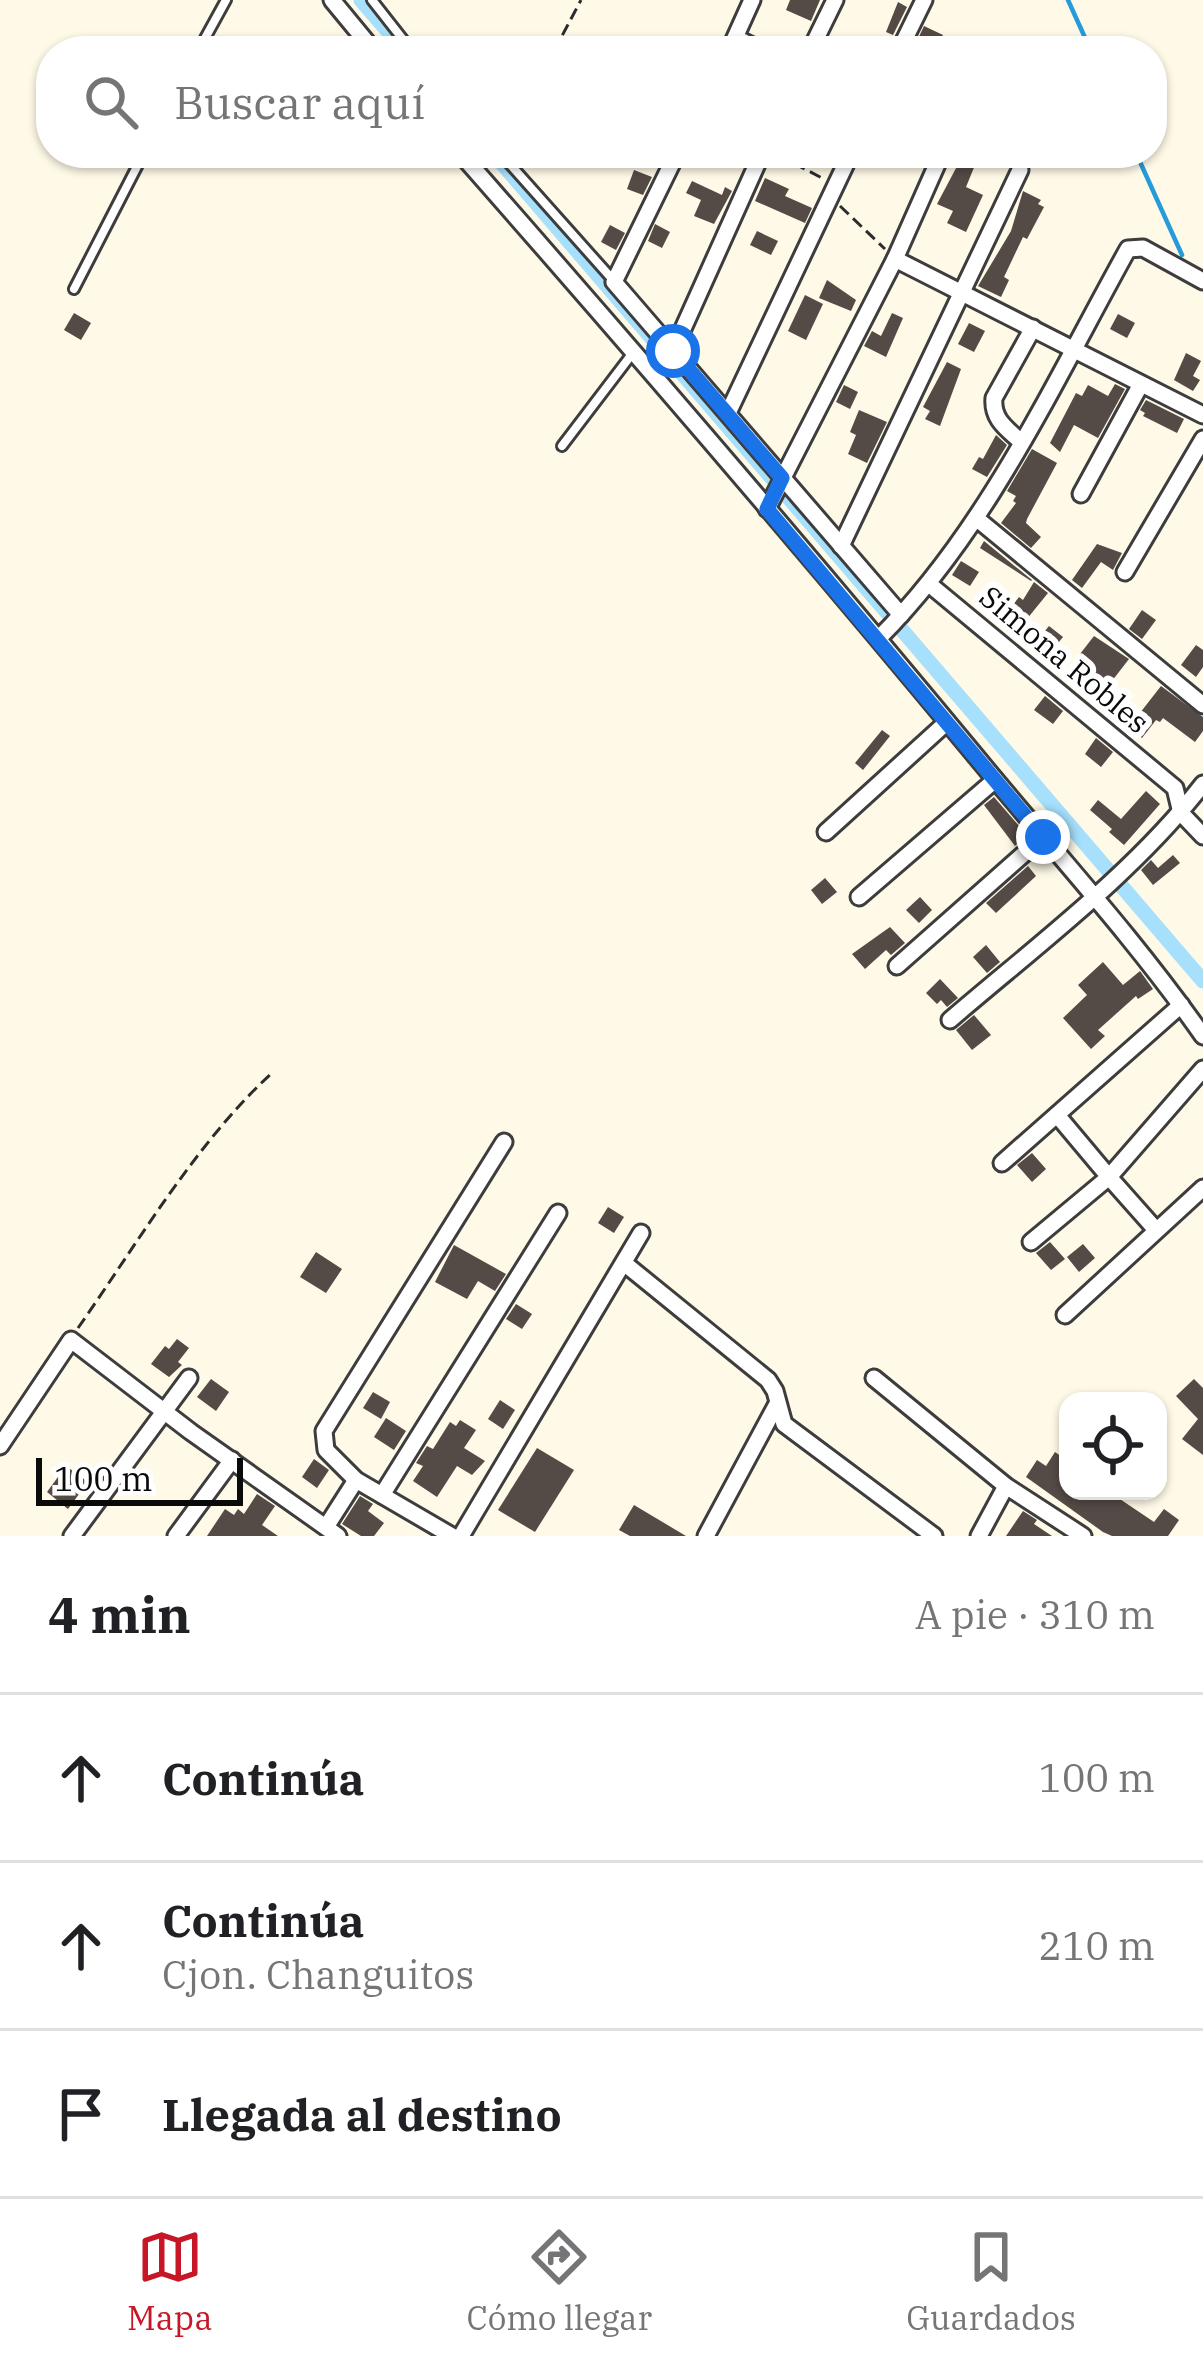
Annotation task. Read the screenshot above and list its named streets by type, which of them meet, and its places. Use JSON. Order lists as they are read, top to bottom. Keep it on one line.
{"streets":{"street":["Simona Robles"]},"scale_bar":"100 m","page":{"search":"Buscar aquí","scale":"100 m","heading":["4 min","A pie · 310 m"],"list":[["Continúa","100 m"],["Continúa","Cjon. Changuitos","210 m"],"Llegada al destino"],"nav":["Mapa","Cómo llegar","Guardados"]}}
